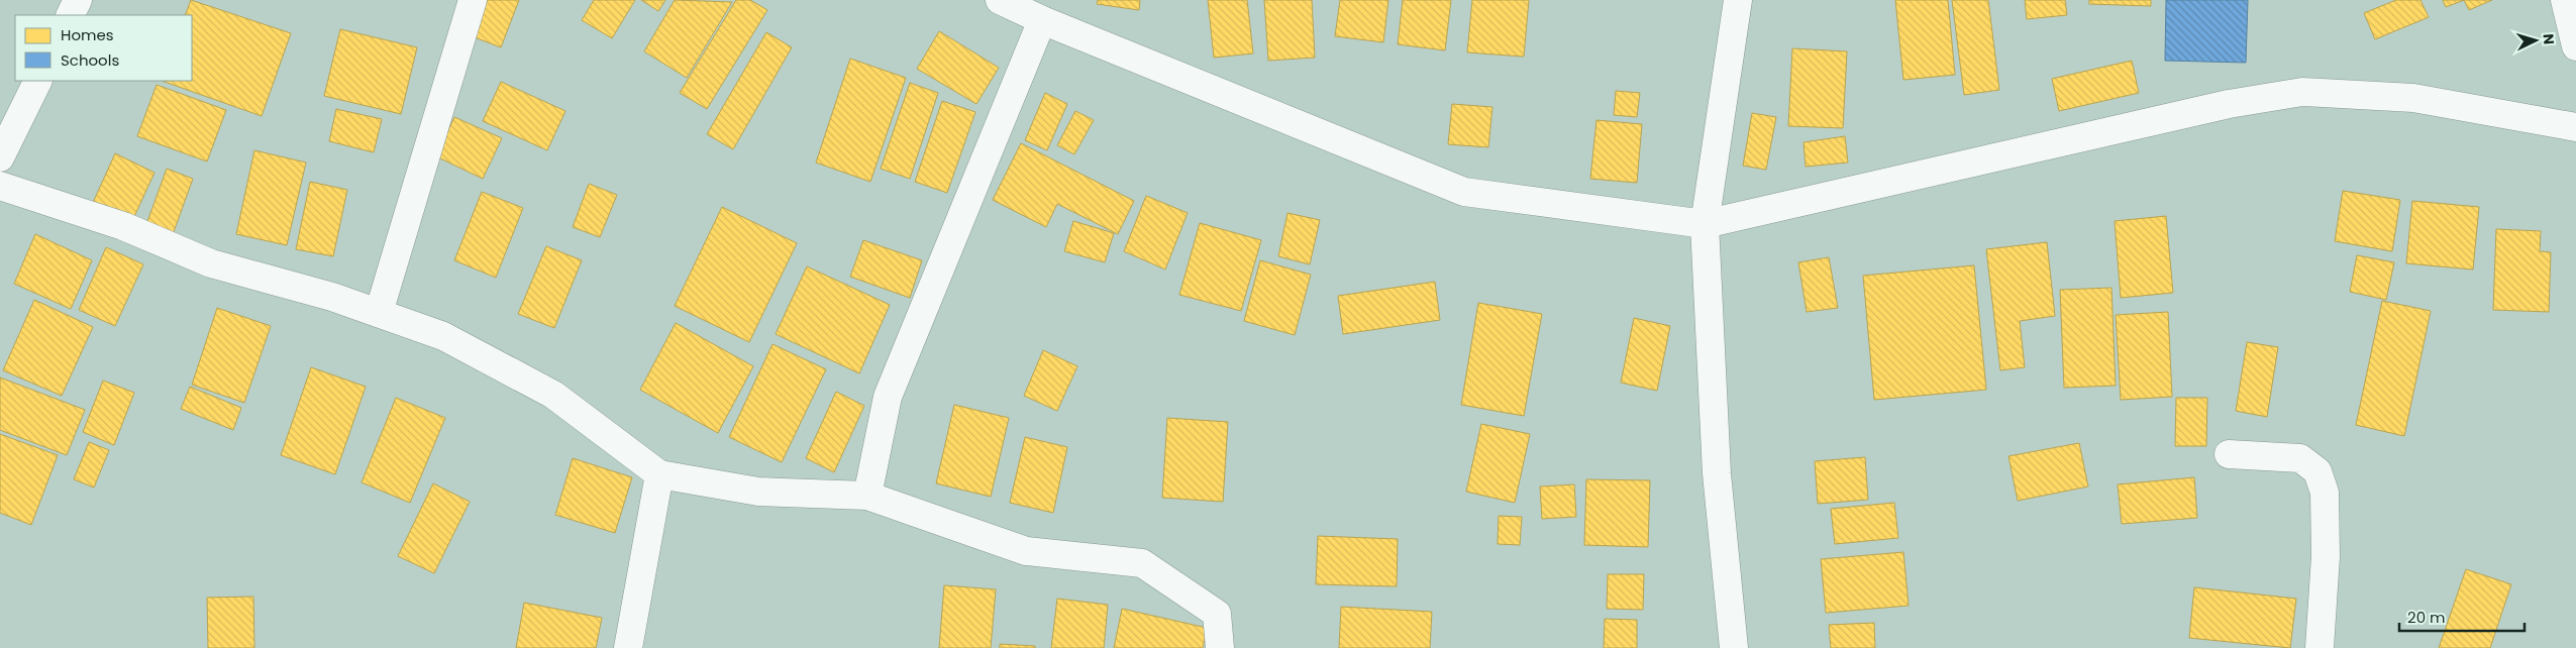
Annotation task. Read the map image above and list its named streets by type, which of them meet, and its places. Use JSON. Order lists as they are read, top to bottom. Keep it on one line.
{"legend":["Homes","Schools"],"scale_bar":"20 m","north":"right"}
